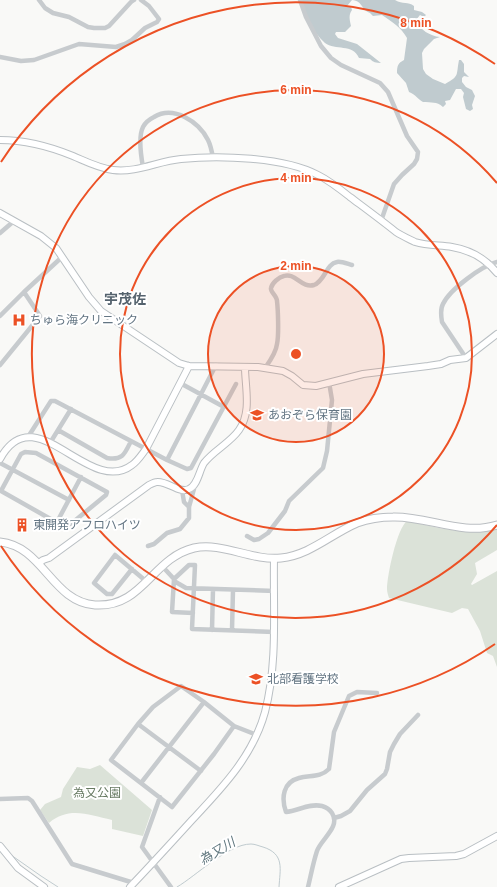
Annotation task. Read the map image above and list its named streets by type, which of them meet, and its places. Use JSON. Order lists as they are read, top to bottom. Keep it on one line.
{"districts":["宇茂佐"],"water":["為又川"],"parks":["為又公園"],"places":{"hospital":["ちゅら海クリニック"],"school or university":["あおぞら保育園","北部看護学校"],"building":["東開発アフロハイツ"]},"rings":["8 min","6 min","4 min","2 min"]}
